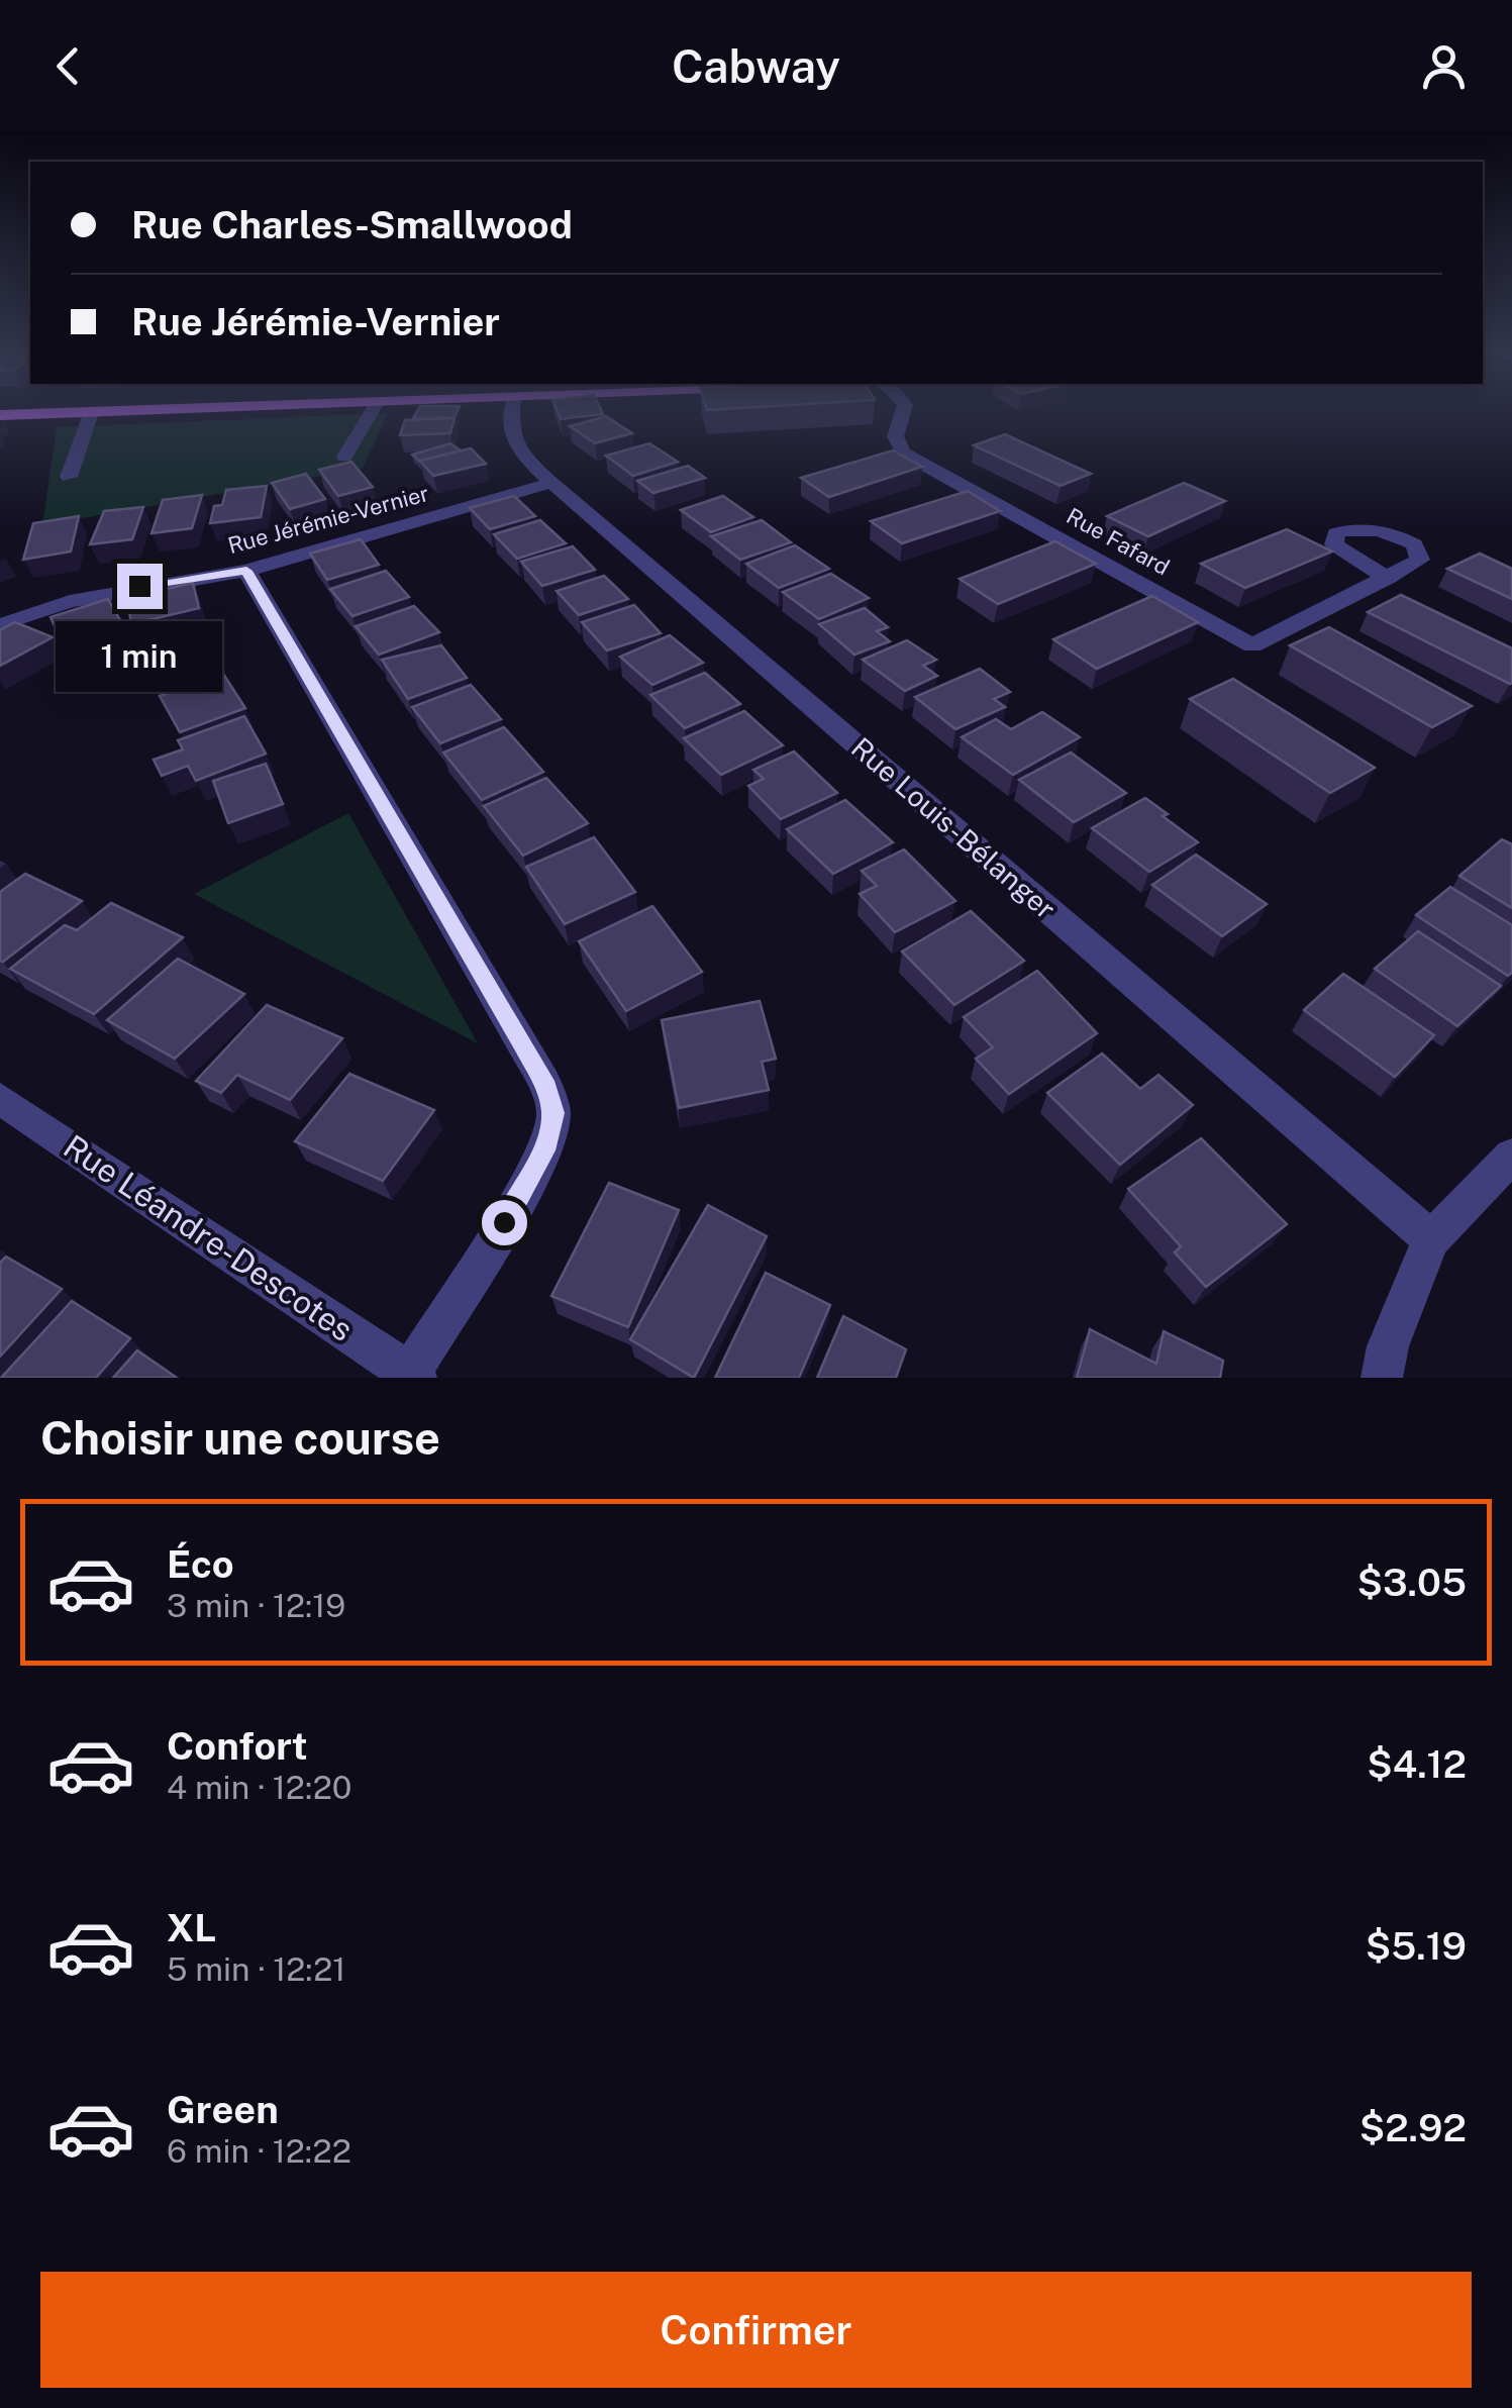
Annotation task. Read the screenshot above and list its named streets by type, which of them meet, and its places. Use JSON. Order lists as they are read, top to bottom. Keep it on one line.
{"streets":{"street":["Rue Jérémie-Vernier","Rue Fafard","Rue Louis-Bélanger","Rue Léandre-Descotes"]},"crossings":[["Rue Jérémie-Vernier","Rue Louis-Bélanger"]],"page":{"header":"Cabway","banner":["Rue Charles-Smallwood","Rue Jérémie-Vernier"],"bubble":"1 min","heading":"Choisir une course","list":[{"name":"Éco","note":"3 min · 12:19","value":"$3.05"},{"name":"Confort","note":"4 min · 12:20","value":"$4.12"},{"name":"XL","note":"5 min · 12:21","value":"$5.19"},{"name":"Green","note":"6 min · 12:22","value":"$2.92"}],"buttons":"Confirmer"}}
